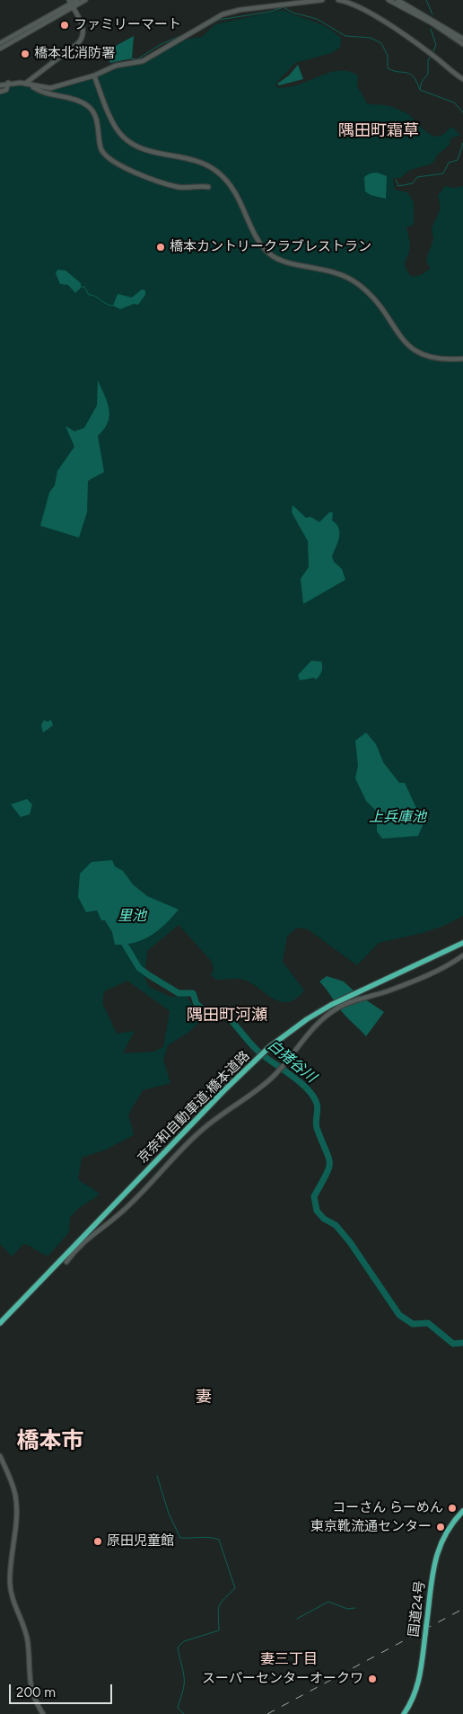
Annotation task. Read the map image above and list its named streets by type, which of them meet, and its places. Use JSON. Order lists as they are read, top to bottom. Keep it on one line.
{"streets":{"highway":["京奈和自動車道;橋本道路","国道24号"]},"districts":["隅田町霜草","隅田町河瀬","妻","橋本市","妻三丁目"],"water":["上兵庫池","里池","白猪谷川"],"places":["ファミリーマート","橋本北消防署","橋本カントリークラブレストラン","コーさん らーめん","東京靴流通センター","原田児童館","スーパーセンターオークワ"],"scale_bar":"200 m"}
